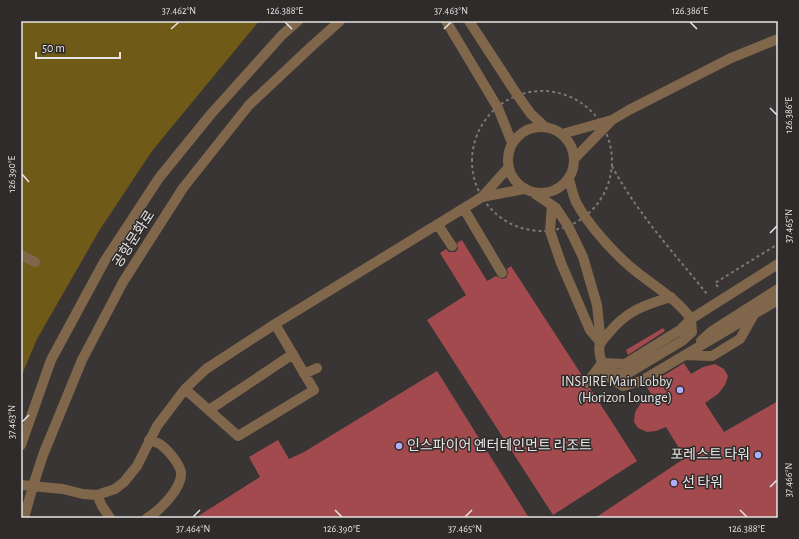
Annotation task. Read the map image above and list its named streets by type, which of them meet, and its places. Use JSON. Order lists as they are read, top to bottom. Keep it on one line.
{"streets":{"street":["공항문화로"]},"places":["INSPIRE Main Lobby (Horizon Lounge)","인스파이어 엔터테인먼트 리조트","포레스트 타워","선 타워"],"scale_bar":"50 m","coordinates":["37.462°N","126.388°E","37.463°N","126.386°E","126.390°E","37.465°N","37.466°N","37.464°N"]}
